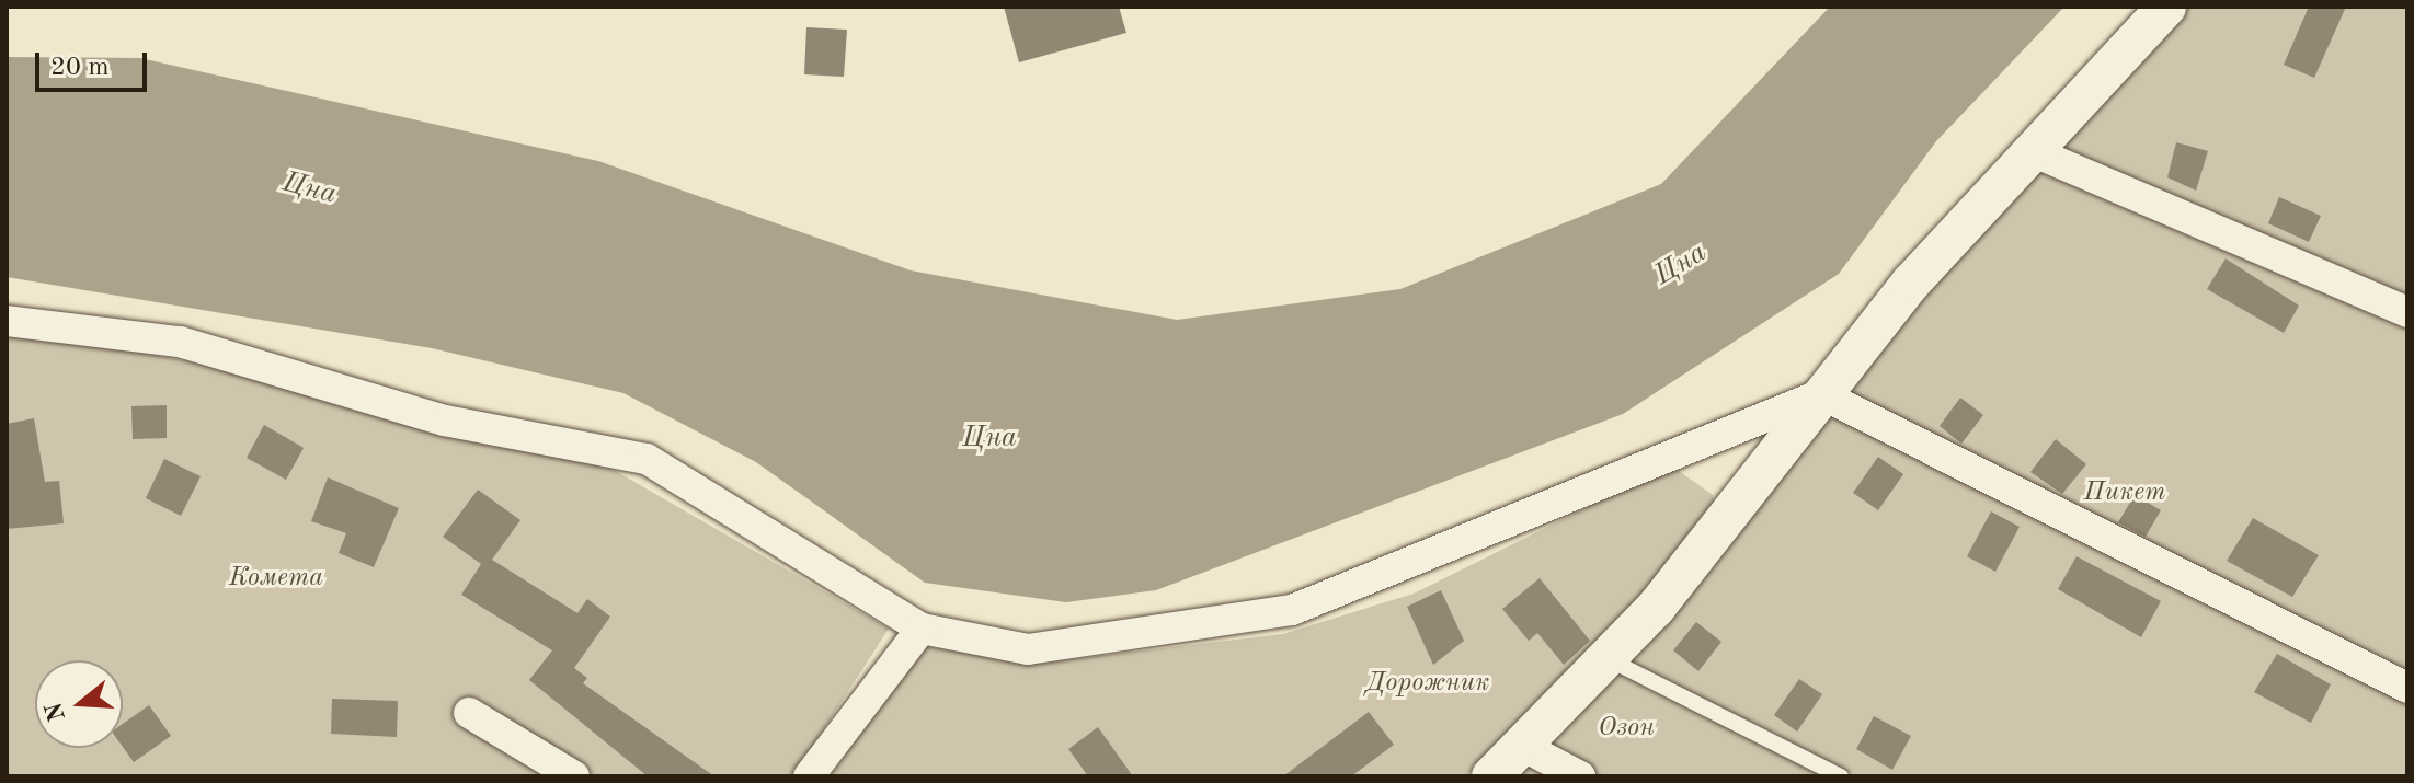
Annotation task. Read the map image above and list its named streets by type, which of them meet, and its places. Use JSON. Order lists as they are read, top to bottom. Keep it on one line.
{"water":["Цна"],"parks":["Пикет","Комета","Дорожник","Озон"],"scale_bar":"20 m","north":"left"}
